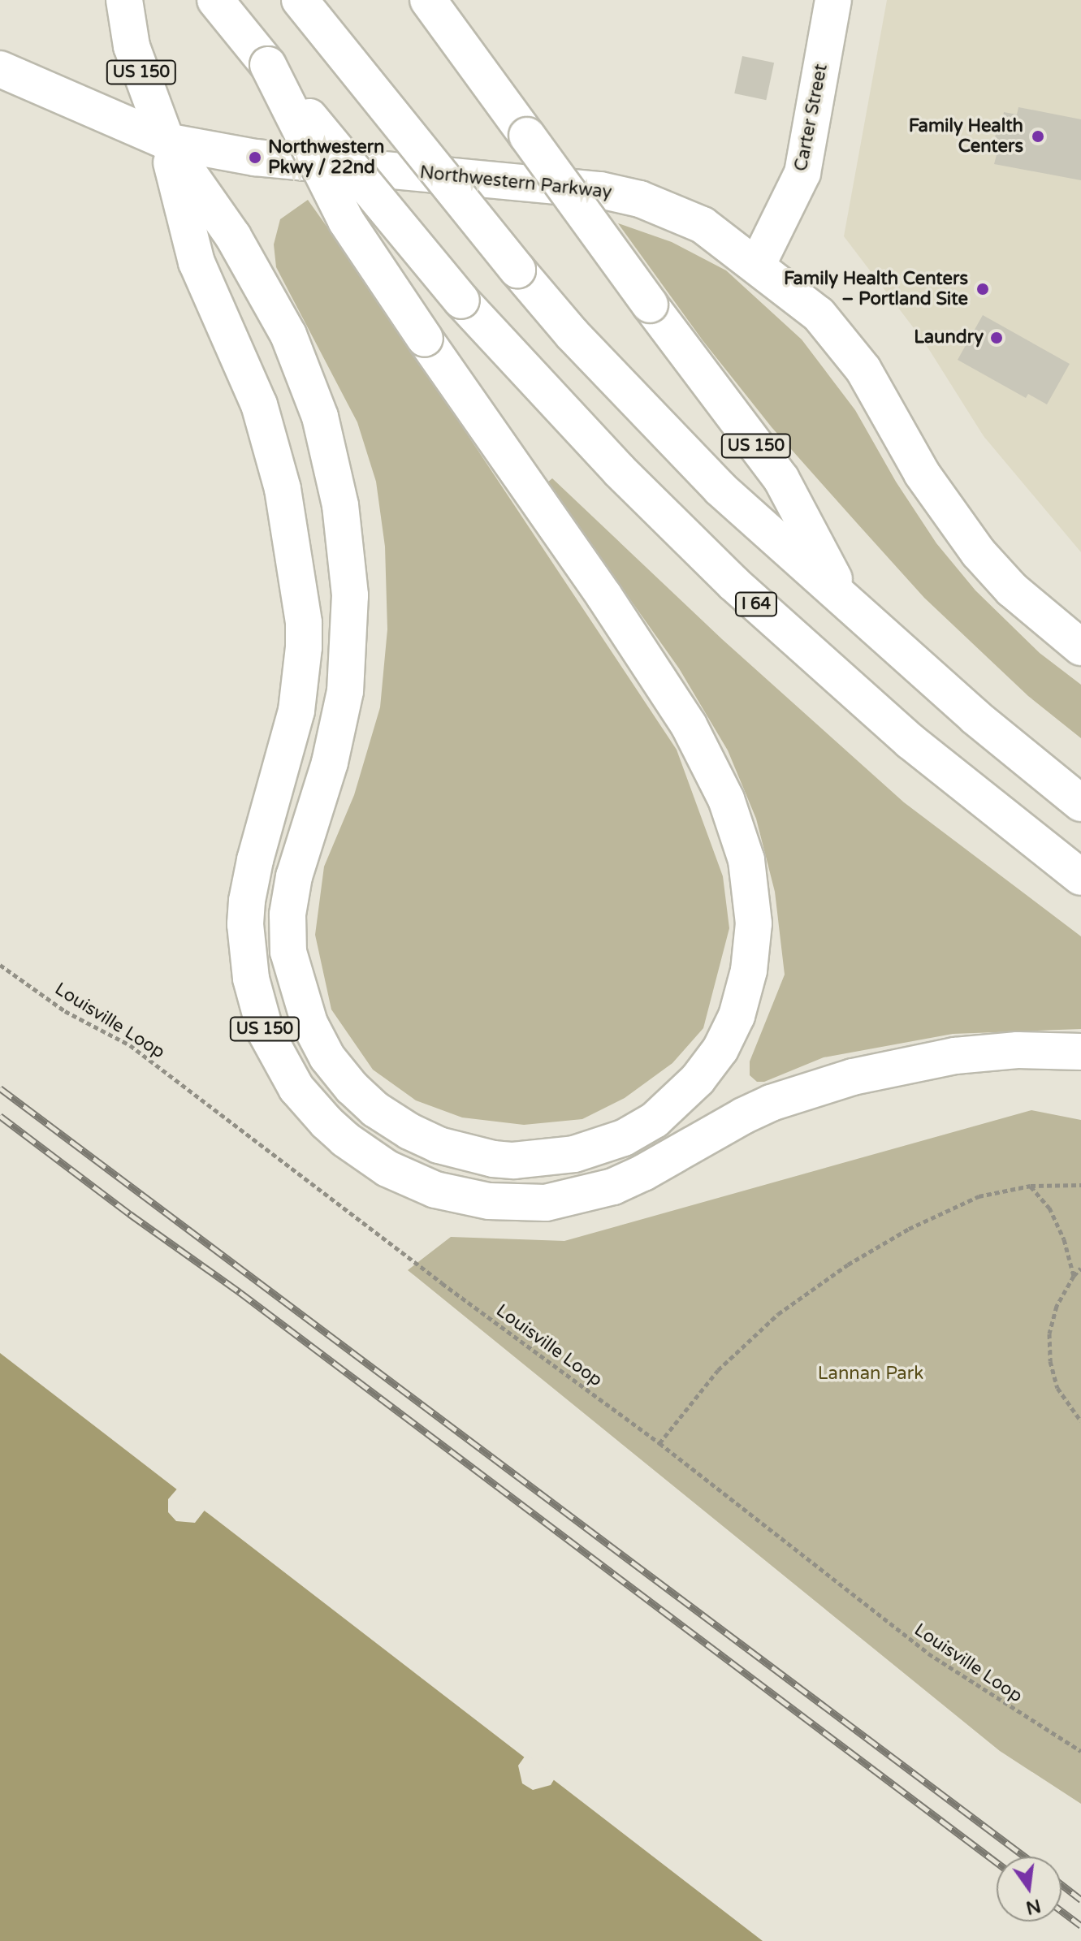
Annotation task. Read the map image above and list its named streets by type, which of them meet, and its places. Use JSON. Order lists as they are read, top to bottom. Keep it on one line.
{"streets":{"main road":["US 150","Carter Street","Northwestern Parkway","I 64"],"path":["Louisville Loop"]},"crossings":[["US 150","Northwestern Parkway"],["Carter Street","Northwestern Parkway"]],"parks":["Lannan Park"],"places":["Family Health Centers","Northwestern Pkwy / 22nd","Family Health Centers – Portland Site","Laundry"],"north":"bottom"}
